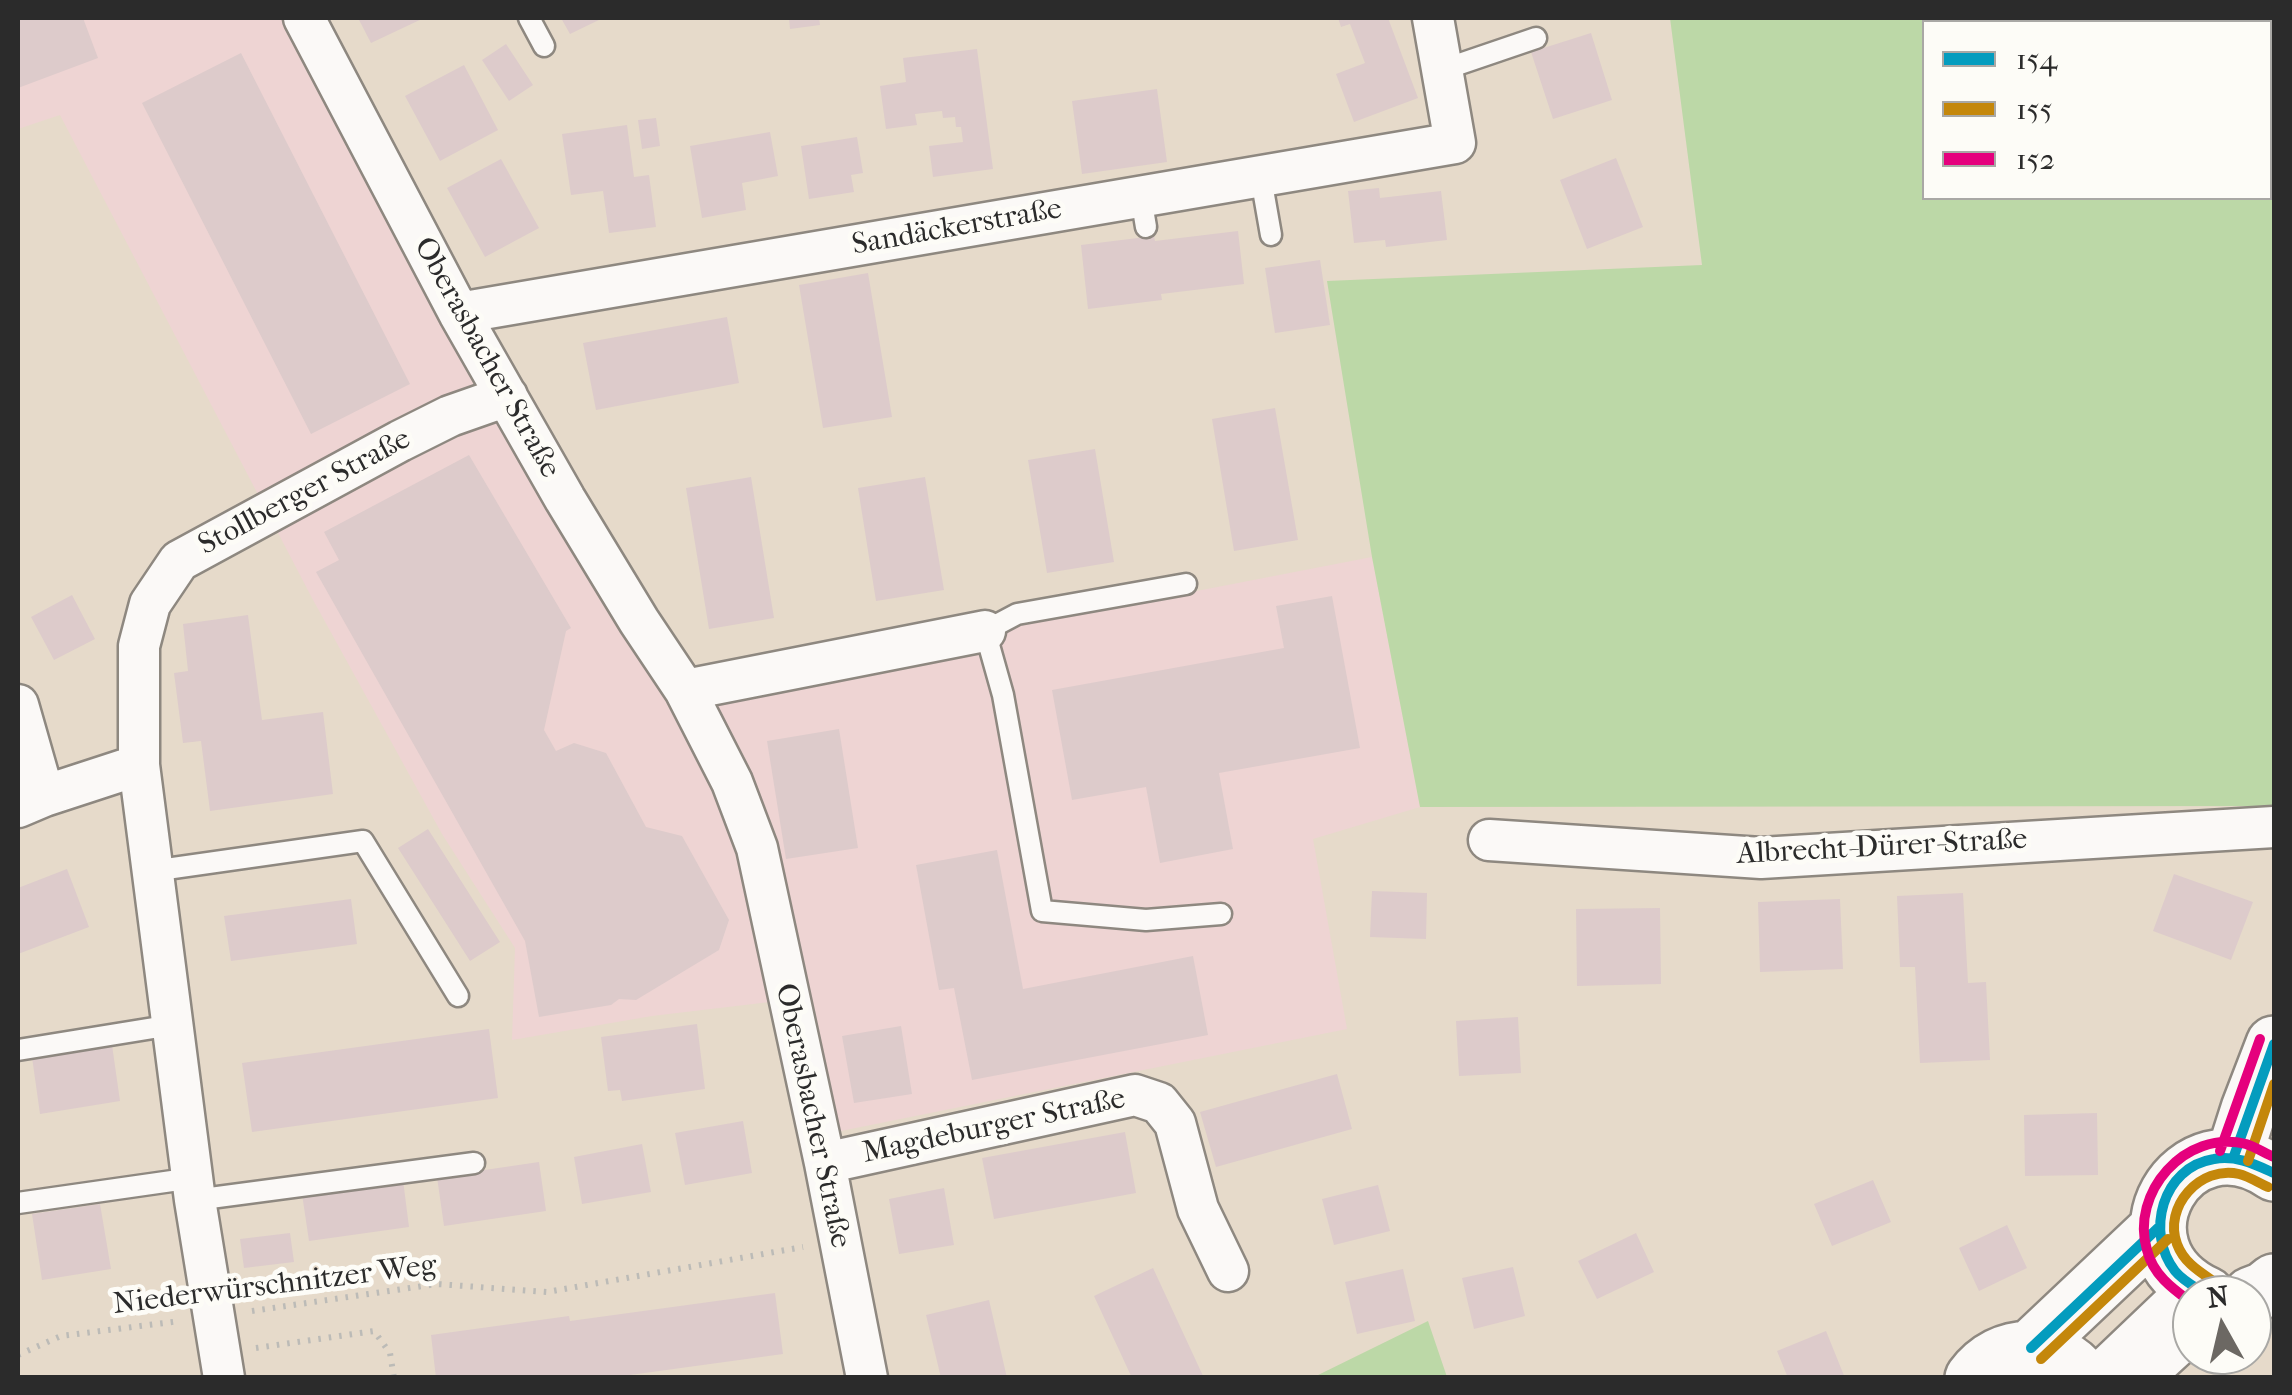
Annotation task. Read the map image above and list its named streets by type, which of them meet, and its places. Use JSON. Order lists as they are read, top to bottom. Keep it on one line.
{"streets":{"street":["Sandäckerstraße","Oberasbacher Straße","Stollberger Straße","Albrecht-Dürer-Straße","Magdeburger Straße"],"path":["Niederwürschnitzer Weg"]},"crossings":[["Sandäckerstraße","Oberasbacher Straße"],["Oberasbacher Straße","Stollberger Straße"],["Oberasbacher Straße","Magdeburger Straße"],["Oberasbacher Straße","Niederwürschnitzer Weg"],["Stollberger Straße","Niederwürschnitzer Weg"]],"lines":["transit line 152","transit line 154","transit line 155"],"legend":["154","155","152"],"north":"top"}
